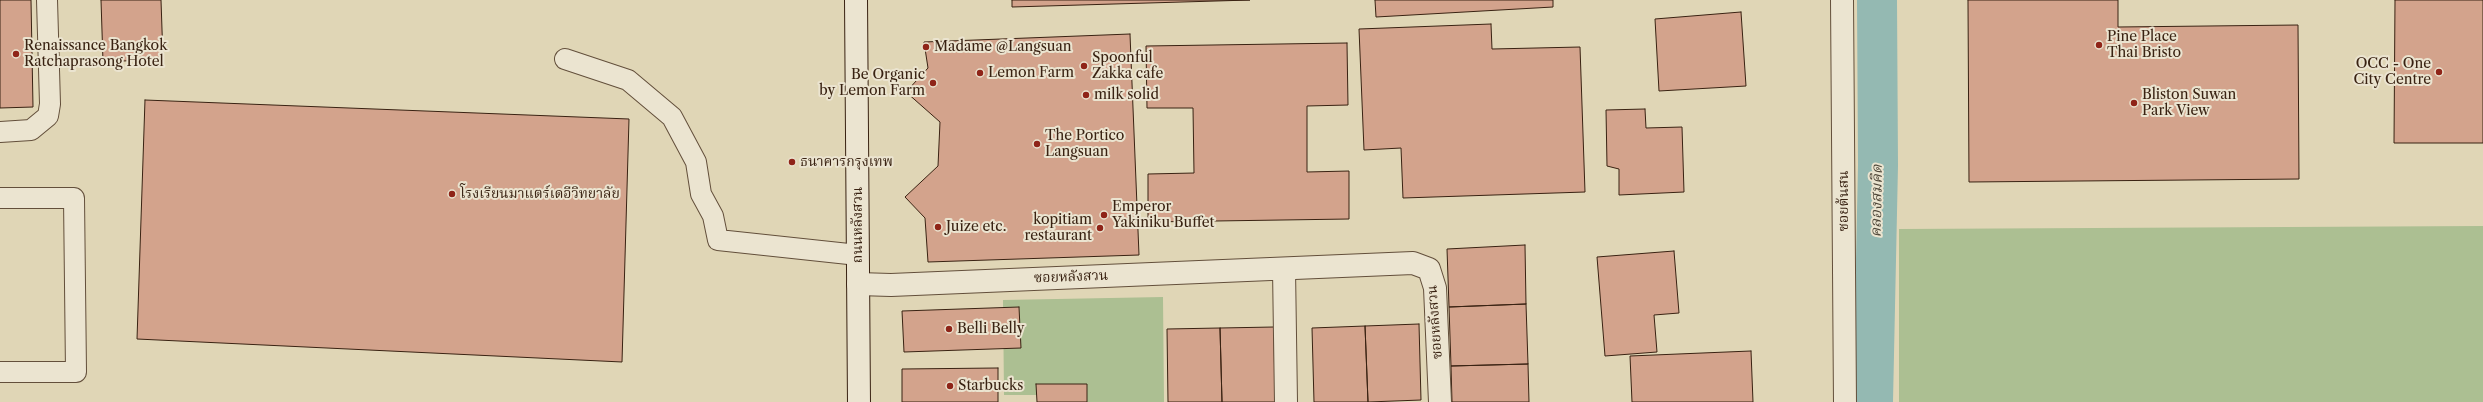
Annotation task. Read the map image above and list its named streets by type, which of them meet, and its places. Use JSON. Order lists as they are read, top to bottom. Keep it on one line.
{"streets":{"street":["ซอยต้นสน","ถนนหลังสวน","ซอยหลังสวน"]},"crossings":[["ถนนหลังสวน","ซอยหลังสวน"]],"water":["คลองสมคิด"],"places":["Pine Place Thai Bristo","Madame @Langsuan","Renaissance Bangkok Ratchaprasong Hotel","Spoonful Zakka cafe","OCC - One City Centre","Lemon Farm","Be Organic by Lemon Farm","milk solid","Bliston Suwan Park View","The Portico Langsuan","ธนาคารกรุงเทพ","โรงเรียนมาแตร์เดอีวิทยาลัย","Emperor Yakiniku Buffet","Juize etc.","kopitiam restaurant","Belli Belly","Starbucks"]}
